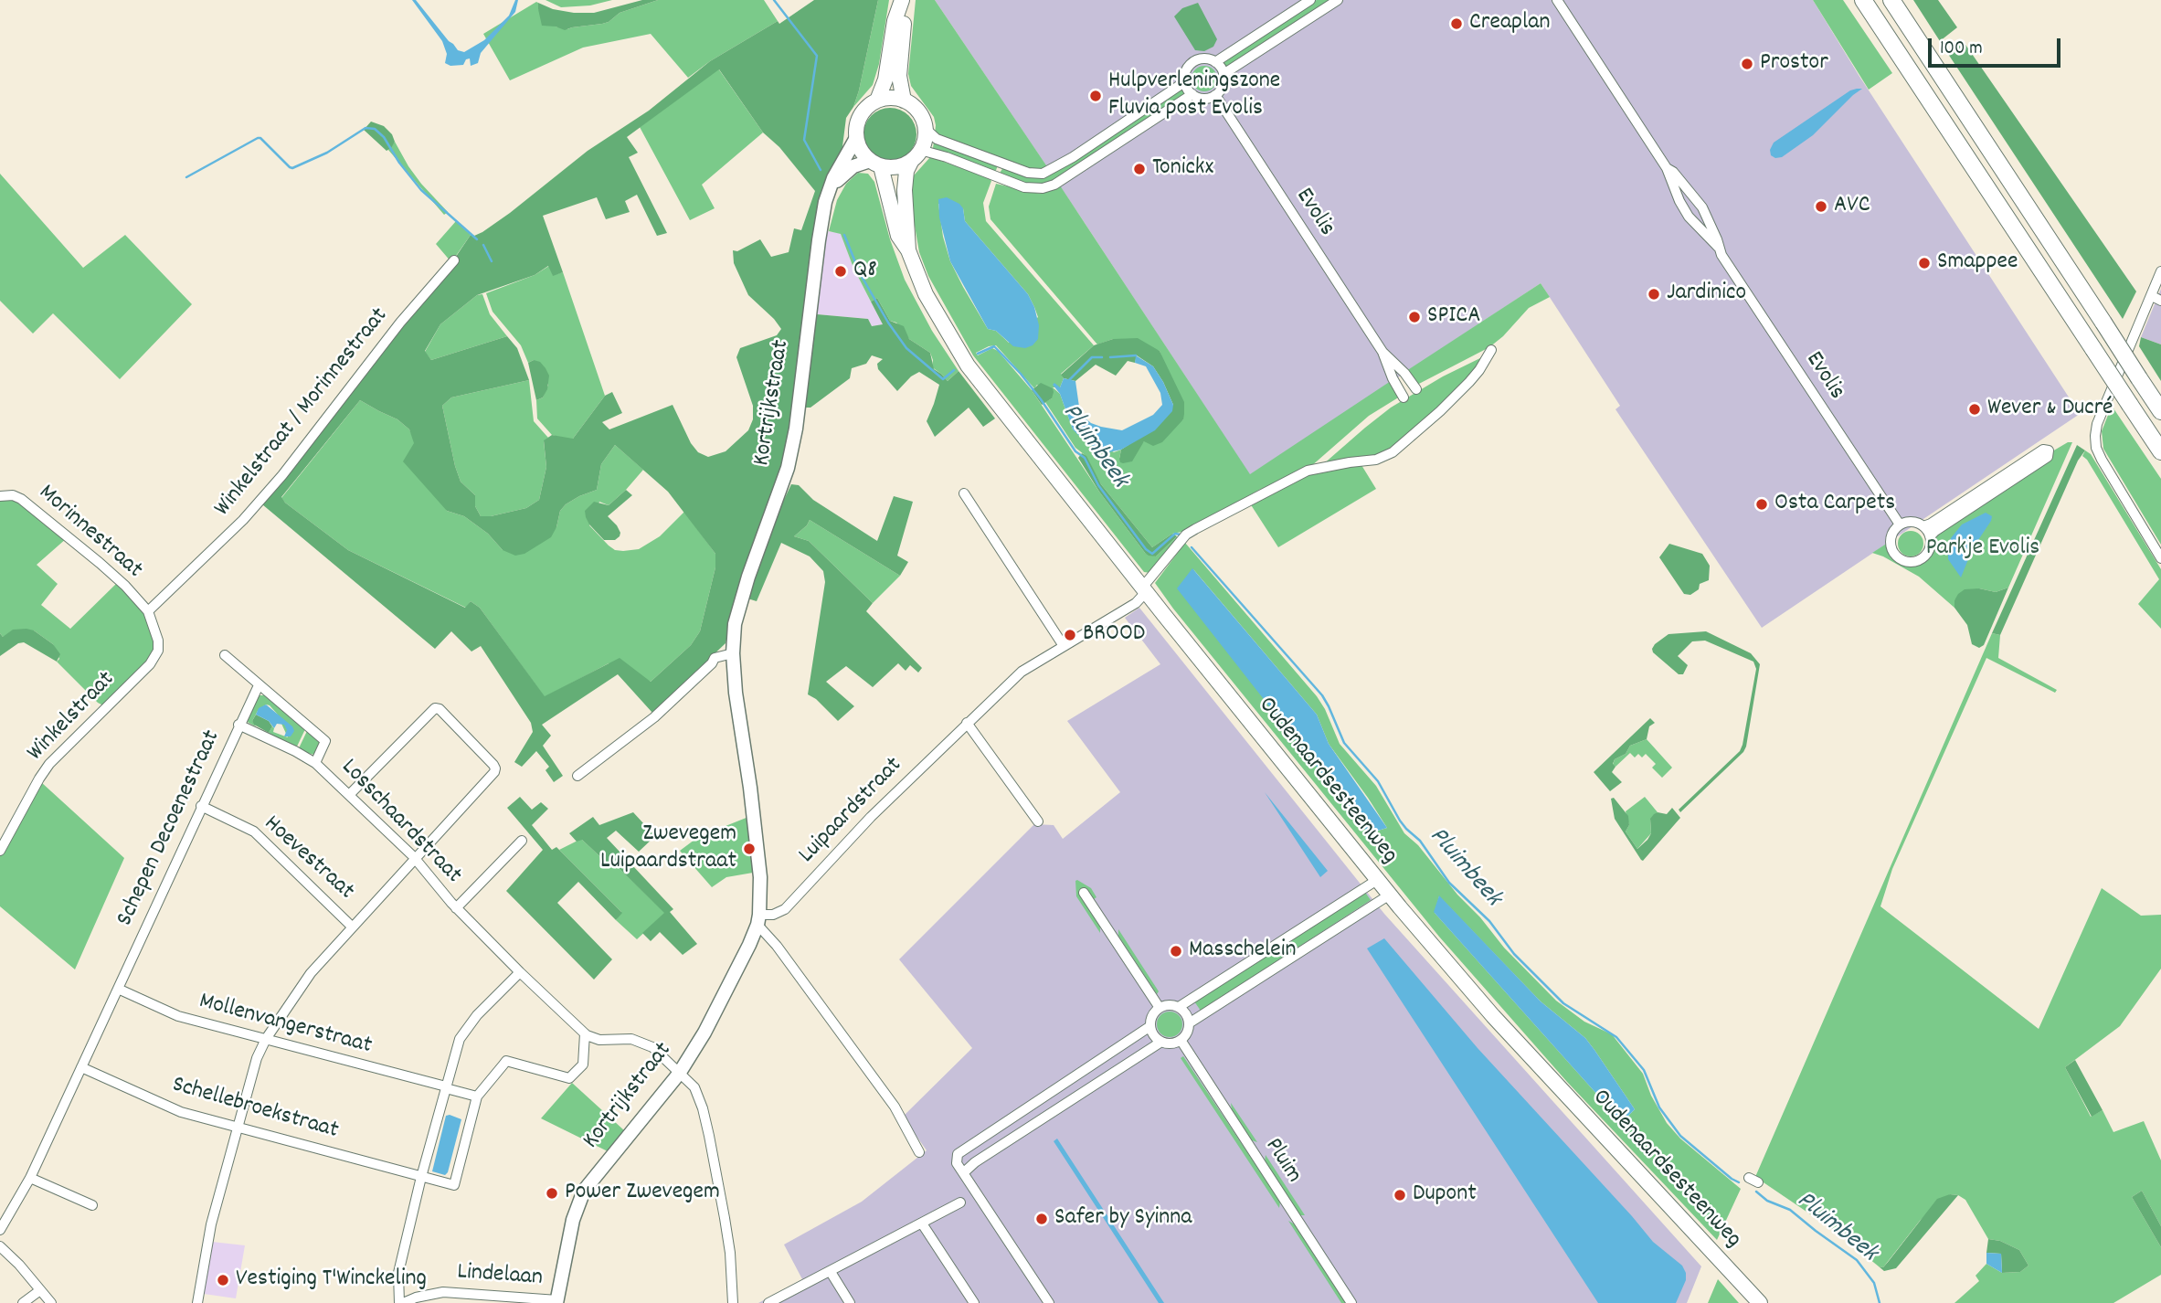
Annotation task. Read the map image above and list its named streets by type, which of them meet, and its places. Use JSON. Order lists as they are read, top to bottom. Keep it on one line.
{"streets":{"main road":["Kortrijkstraat","Oudenaardsesteenweg"],"street":["Evolis","Winkelstraat / Morinnestraat","Morinnestraat","Winkelstraat","Luipaardstraat","Losschaardstraat","Schepen Decoenestraat","Hoevestraat","Mollenvangerstraat","Schellebroekstraat","Pluim","Lindelaan"]},"crossings":[["Kortrijkstraat","Oudenaardsesteenweg"],["Kortrijkstraat","Luipaardstraat"],["Kortrijkstraat","Lindelaan"],["Winkelstraat / Morinnestraat","Morinnestraat"],["Winkelstraat / Morinnestraat","Winkelstraat"],["Morinnestraat","Winkelstraat"],["Oudenaardsesteenweg","Luipaardstraat"],["Losschaardstraat","Schepen Decoenestraat"],["Schepen Decoenestraat","Hoevestraat"],["Schepen Decoenestraat","Mollenvangerstraat"],["Mollenvangerstraat","Schellebroekstraat"]],"water":["Pluimbeek"],"parks":["Parkje Evolis"],"places":["Creaplan","Prostor","Hulpverleningszone Fluvia post Evolis","Tonickx","AVC","Smappee","Q8","Jardinico","SPICA","Wever & Ducré","Osta Carpets","BROOD","Zwevegem Luipaardstraat","Masschelein","Power Zwevegem","Dupont","Safer by Syinna","Vestiging T'Winckeling"],"scale_bar":"100 m"}
